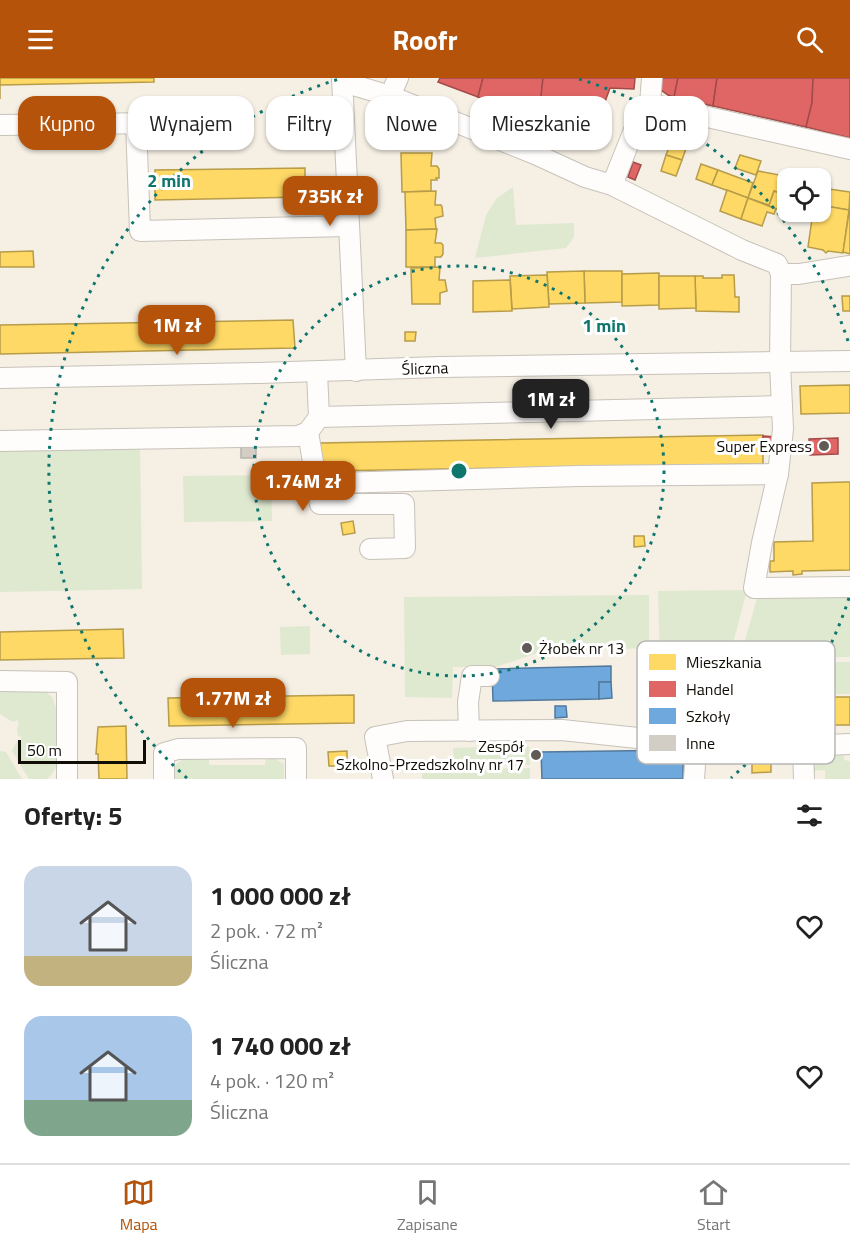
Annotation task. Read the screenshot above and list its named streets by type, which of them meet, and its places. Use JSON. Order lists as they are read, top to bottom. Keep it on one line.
{"streets":{"street":["Śliczna"]},"places":["Super Express","Żłobek nr 13","Zespół Szkolno-Przedszkolny nr 17"],"legend":["Mieszkania","Handel","Szkoły","Inne"],"scale_bar":"50 m","page":{"header":"Roofr","chip":["Kupno","Wynajem","Filtry","Nowe","Mieszkanie","Dom"],"price":["735K zł","1M zł","1M zł","1.74M zł","1.77M zł"],"scale":"50 m","heading":"Oferty: 5","list":[{"name":"1 000 000 zł","note":"2 pok. · 72 m² · Śliczna"},{"name":"1 740 000 zł","note":"4 pok. · 120 m² · Śliczna"}],"tabs":["Mapa","Zapisane","Start"]},"rings":["2 min","1 min"]}
